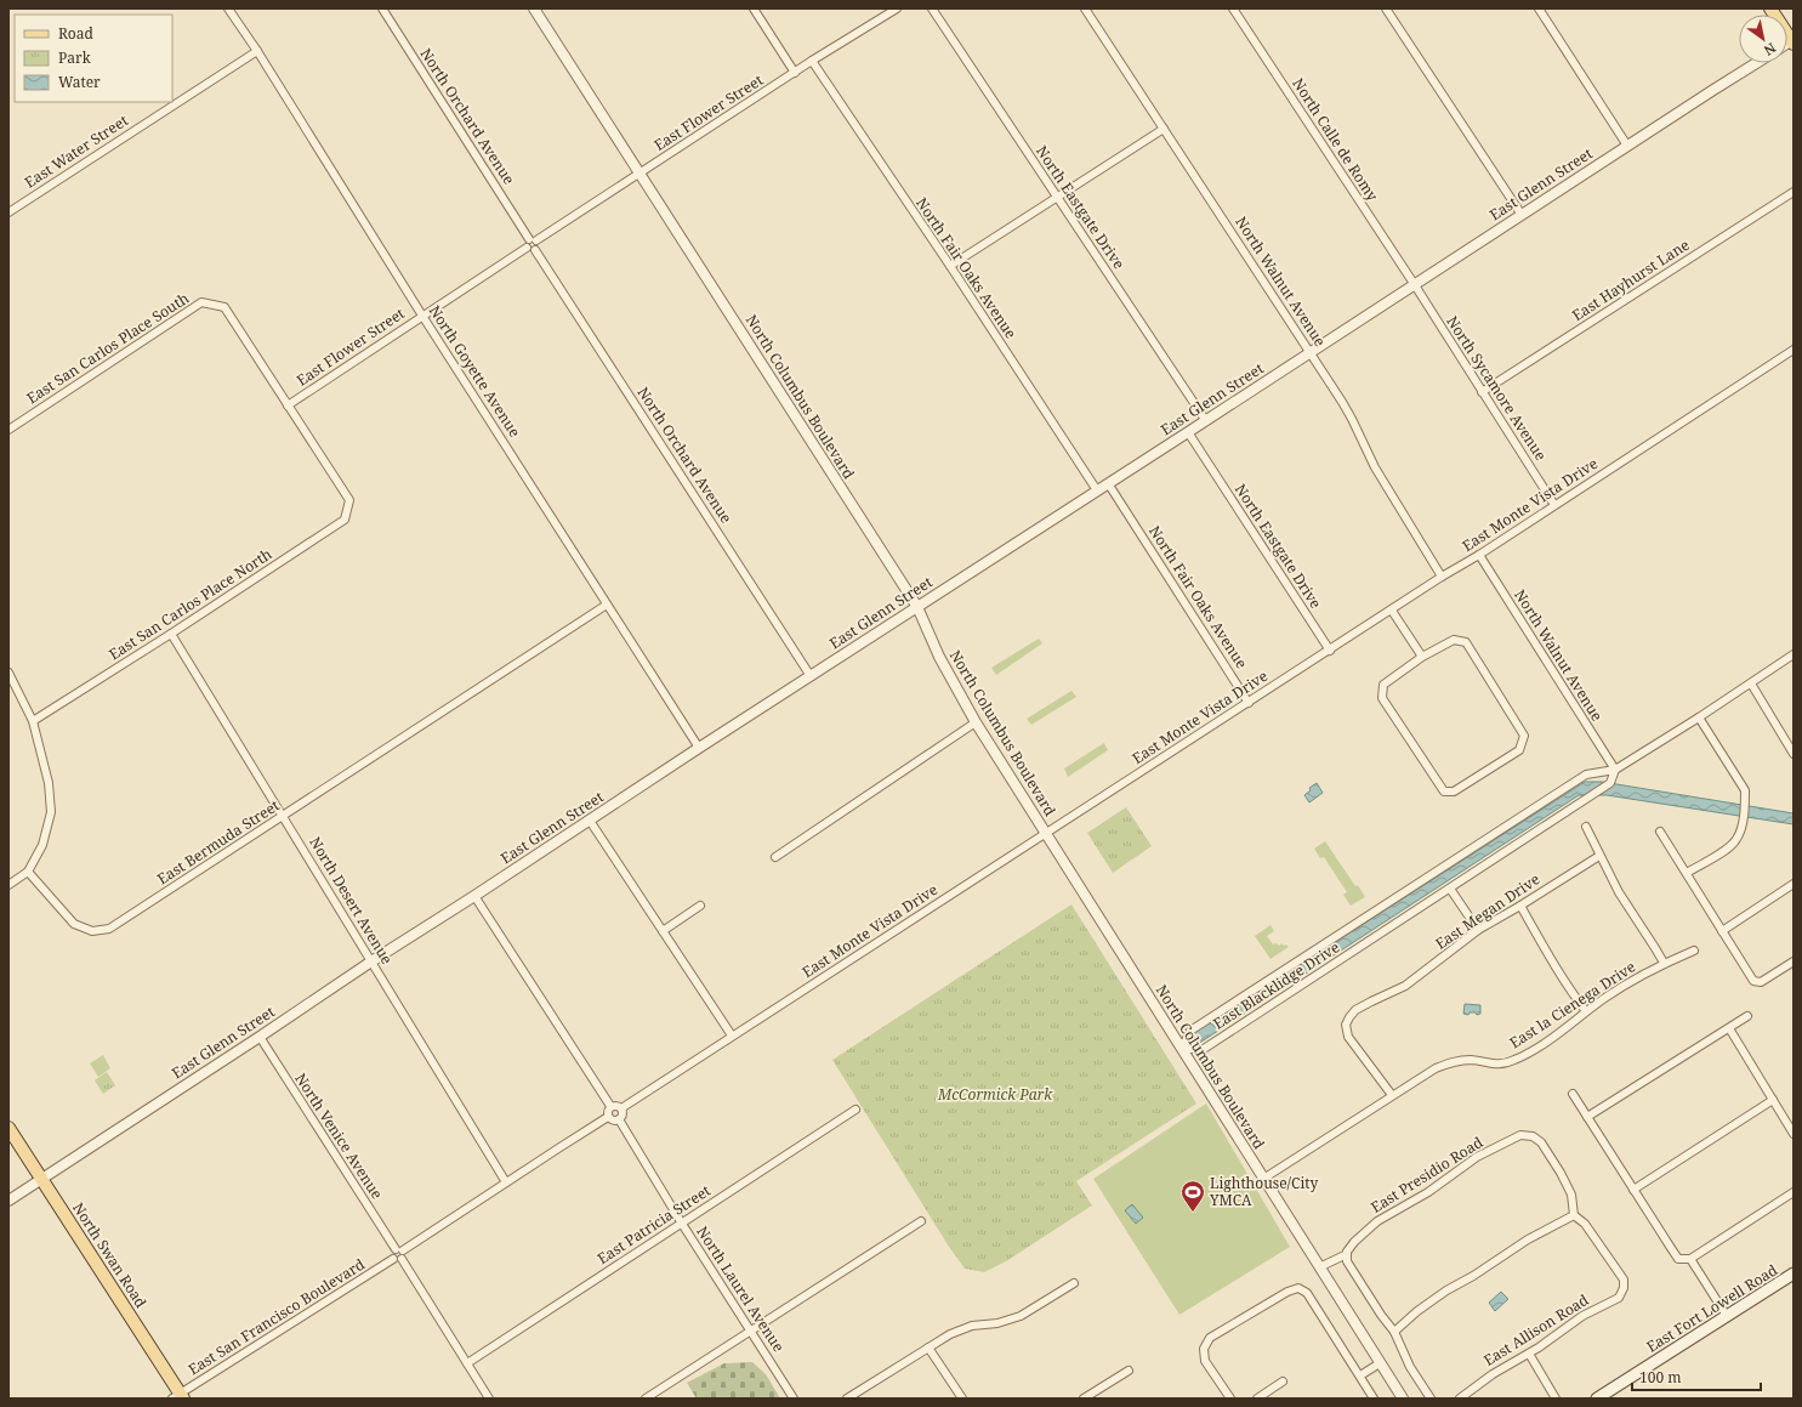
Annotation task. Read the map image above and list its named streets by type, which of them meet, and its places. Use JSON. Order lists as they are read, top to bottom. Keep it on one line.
{"streets":{"main road":["North Swan Road","East Fort Lowell Road"],"street":["East Flower Street","North Orchard Avenue","North Calle de Romy","East Water Street","East Glenn Street","North Eastgate Drive","North Fair Oaks Avenue","East Hayhurst Lane","North Walnut Avenue","East San Carlos Place South","North Goyette Avenue","North Sycamore Avenue","North Columbus Boulevard","East Monte Vista Drive","East San Carlos Place North","East Bermuda Street","North Desert Avenue","East Megan Drive","East Blacklidge Drive","East la Cienega Drive","North Venice Avenue","East Presidio Road","East Patricia Street","North Laurel Avenue","East San Francisco Boulevard","East Allison Road"]},"crossings":[["East Flower Street","North Orchard Avenue"],["East Flower Street","North Fair Oaks Avenue"],["East Flower Street","East San Carlos Place South"],["East Flower Street","North Goyette Avenue"],["East Flower Street","North Columbus Boulevard"],["East Flower Street","East San Carlos Place North"],["North Orchard Avenue","East Glenn Street"],["North Calle de Romy","East Glenn Street"],["North Calle de Romy","North Sycamore Avenue"],["East Water Street","North Goyette Avenue"],["East Glenn Street","North Eastgate Drive"],["East Glenn Street","North Fair Oaks Avenue"],["East Glenn Street","North Walnut Avenue"],["East Glenn Street","North Goyette Avenue"],["East Glenn Street","North Sycamore Avenue"],["East Glenn Street","North Columbus Boulevard"],["East Glenn Street","North Desert Avenue"],["East Glenn Street","North Venice Avenue"],["East Glenn Street","North Swan Road"],["North Eastgate Drive","East Monte Vista Drive"],["North Fair Oaks Avenue","East Monte Vista Drive"],["East Hayhurst Lane","North Sycamore Avenue"],["North Walnut Avenue","East Monte Vista Drive"],["North Walnut Avenue","East Blacklidge Drive"],["East San Carlos Place South","East San Carlos Place North"],["North Goyette Avenue","East Bermuda Street"],["North Sycamore Avenue","East Monte Vista Drive"],["North Columbus Boulevard","East Monte Vista Drive"],["North Columbus Boulevard","East Blacklidge Drive"],["North Columbus Boulevard","East la Cienega Drive"],["East Monte Vista Drive","North Laurel Avenue"],["East San Carlos Place North","North Desert Avenue"],["East Bermuda Street","North Desert Avenue"],["East Megan Drive","East la Cienega Drive"],["East Presidio Road","East Allison Road"],["East Patricia Street","North Laurel Avenue"],["North Swan Road","East San Francisco Boulevard"]],"parks":["McCormick Park"],"places":{"sports":["Lighthouse/City YMCA"]},"legend":["Road","Park","Water"],"scale_bar":"100 m","north":"bottom right"}
